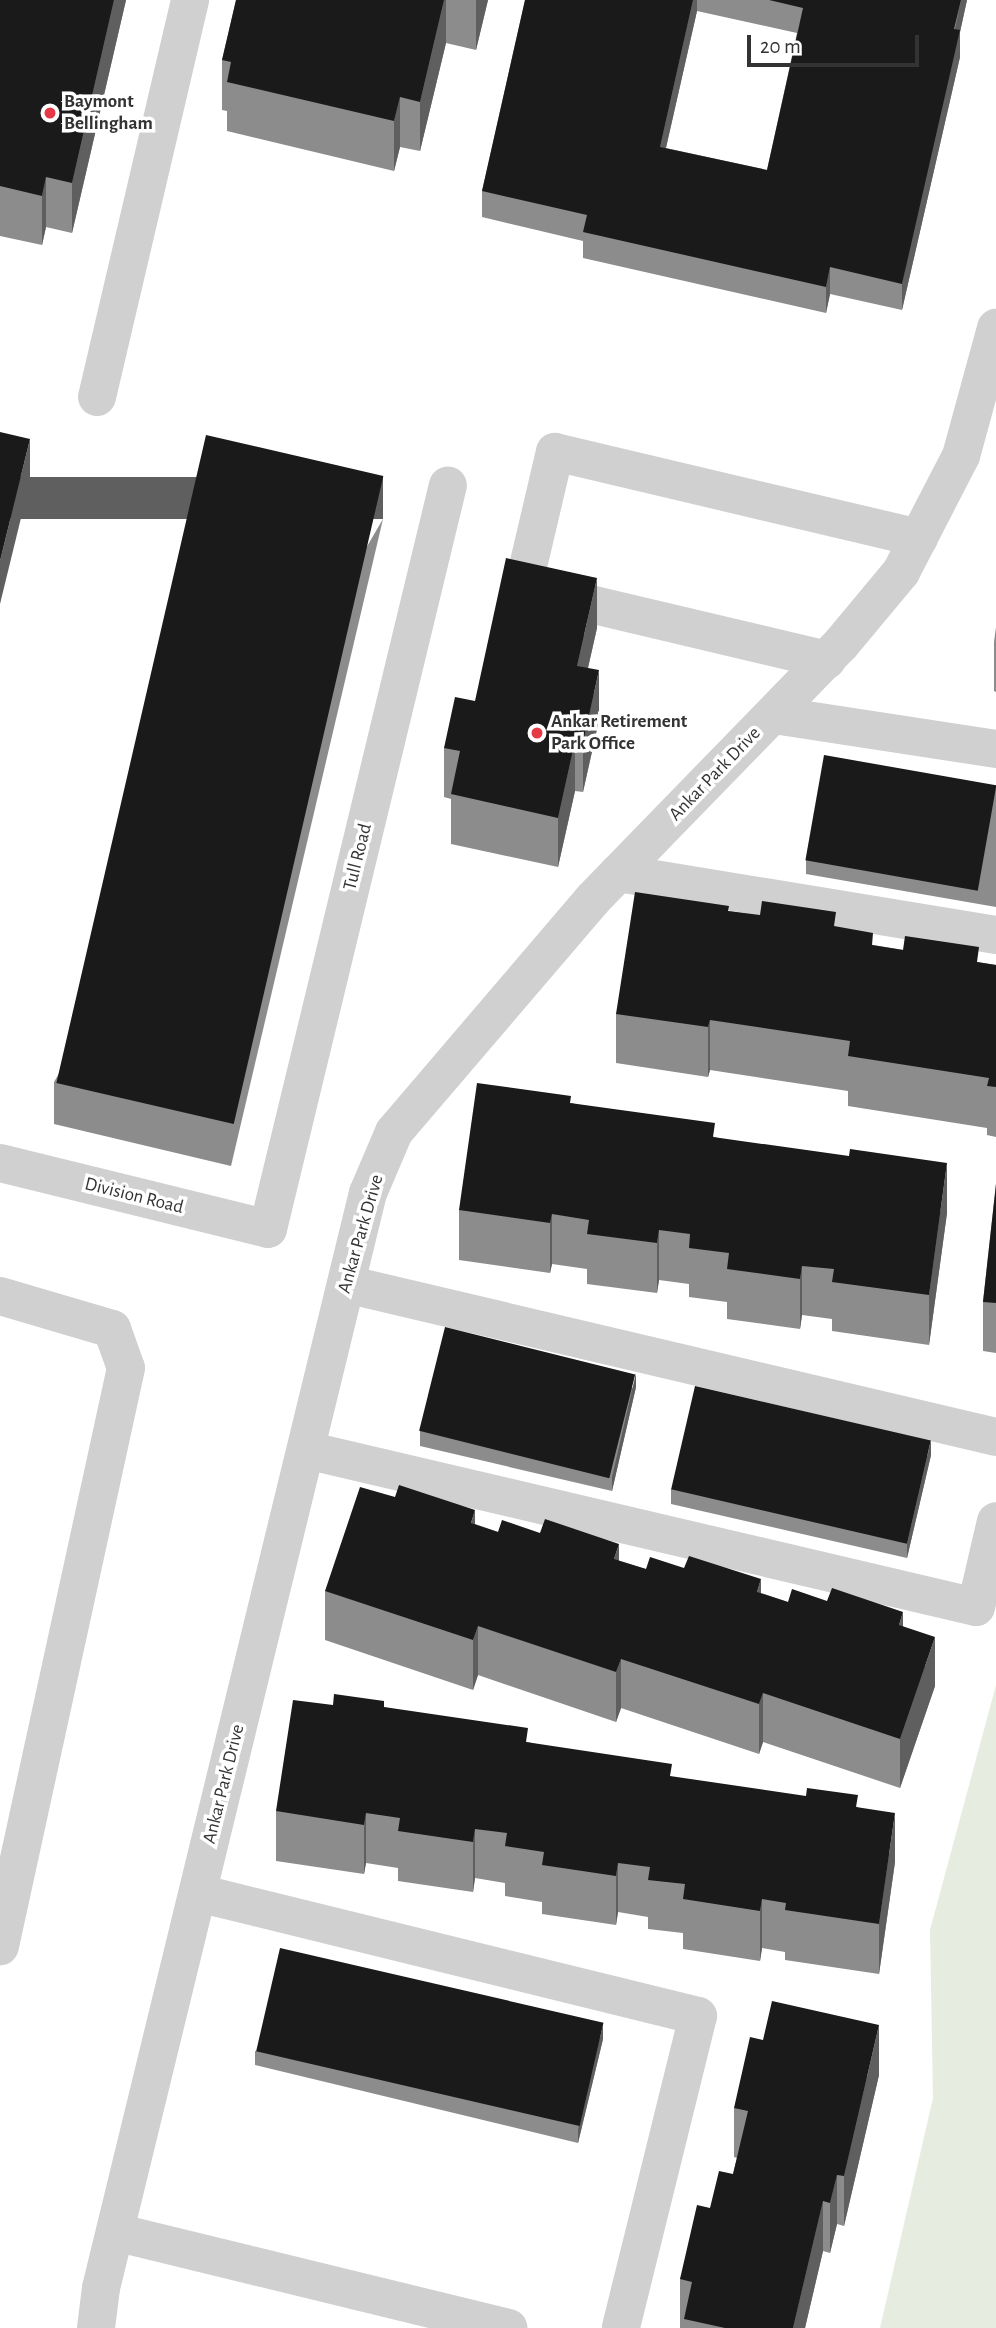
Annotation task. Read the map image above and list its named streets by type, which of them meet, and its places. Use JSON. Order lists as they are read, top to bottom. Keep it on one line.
{"streets":{"street":["Ankar Park Drive","Tull Road","Division Road"]},"crossings":[["Tull Road","Division Road"]],"places":["Baymont Bellingham","Ankar Retirement Park Office"],"scale_bar":"20 m"}
